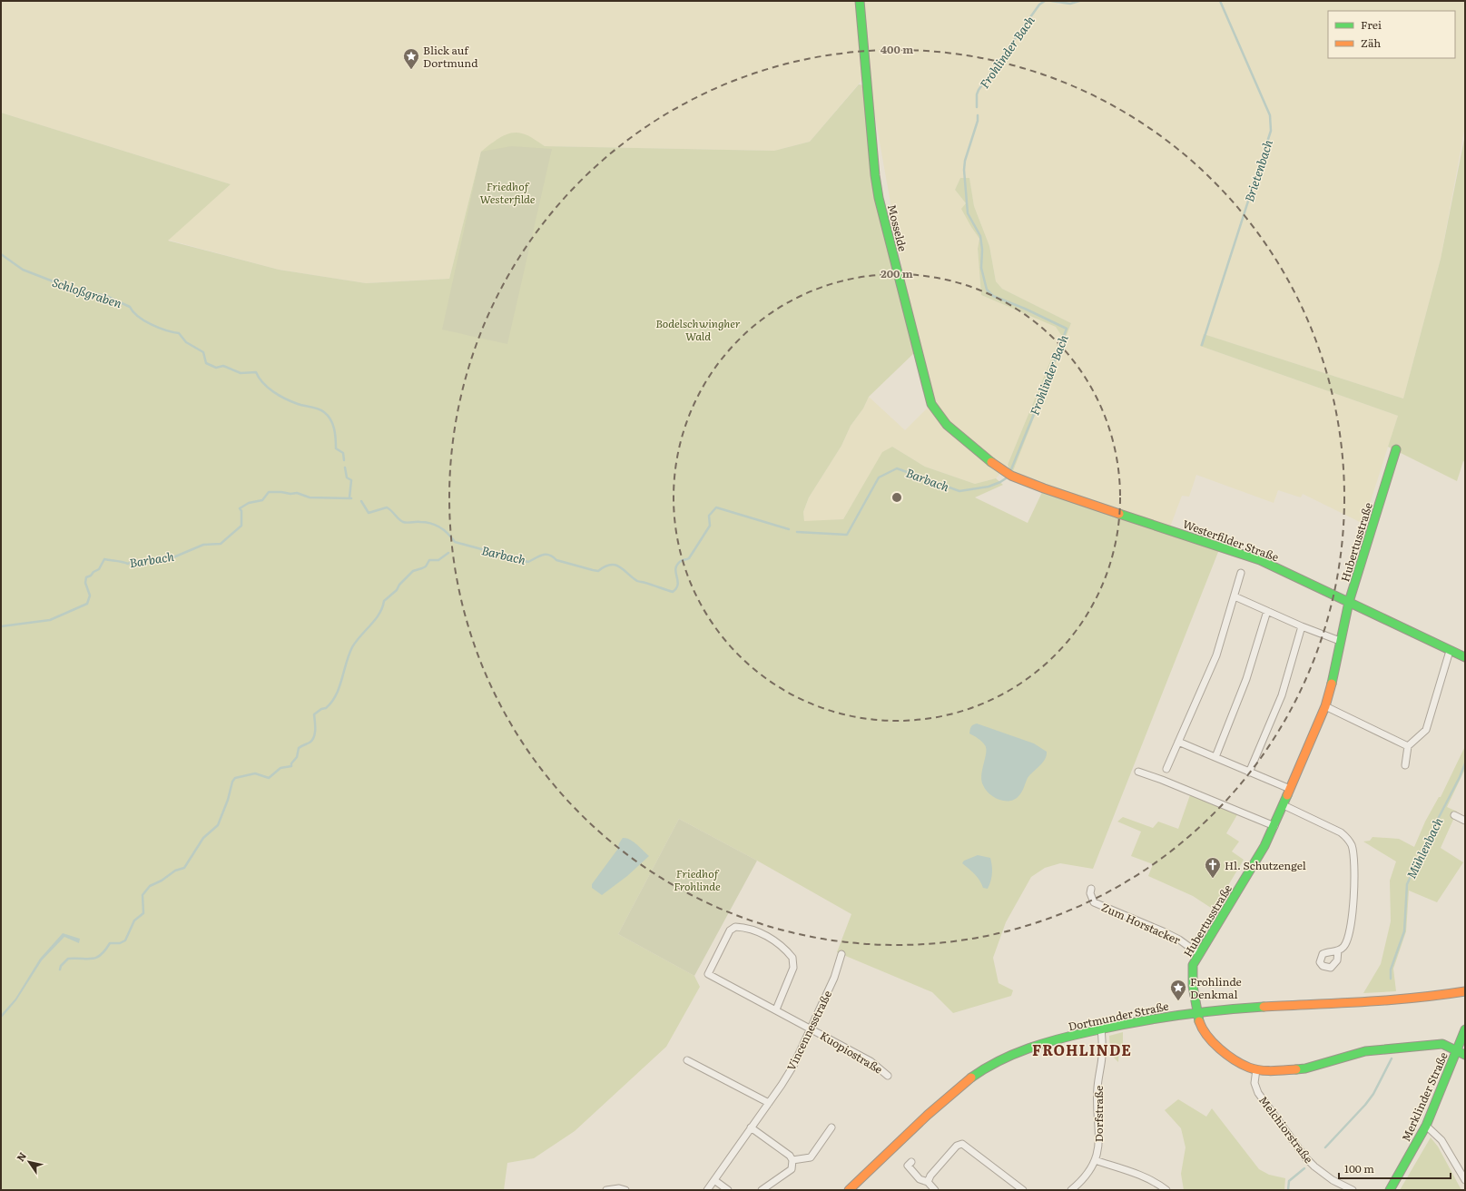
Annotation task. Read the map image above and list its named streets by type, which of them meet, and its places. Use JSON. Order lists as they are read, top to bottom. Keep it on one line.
{"streets":{"street":["Mosselde","Westerfilder Straße","Hubertusstraße","Zum Horstacker","Dortmunder Straße","Vincennesstraße","Kuopiostraße","Merklinder Straße","Dorfstraße","Melchiorstraße"]},"crossings":[["Mosselde","Westerfilder Straße"],["Westerfilder Straße","Hubertusstraße"],["Hubertusstraße","Zum Horstacker"],["Hubertusstraße","Dortmunder Straße"],["Hubertusstraße","Merklinder Straße"],["Hubertusstraße","Melchiorstraße"],["Dortmunder Straße","Dorfstraße"],["Vincennesstraße","Kuopiostraße"]],"districts":["FROHLINDE"],"water":["Frohlinder Bach","Brietenbach","Schloßgraben","Barbach","Mühlenbach"],"parks":["Friedhof Westerfilde","Bodelschwingher Wald","Friedhof Frohlinde"],"places":{"place":["Blick auf Dortmund","Frohlinde Denkmal"],"church":["Hl. Schutzengel"]},"legend":["Frei","Zäh"],"scale_bar":"100 m","north":"top left","rings":["400 m","200 m"]}
